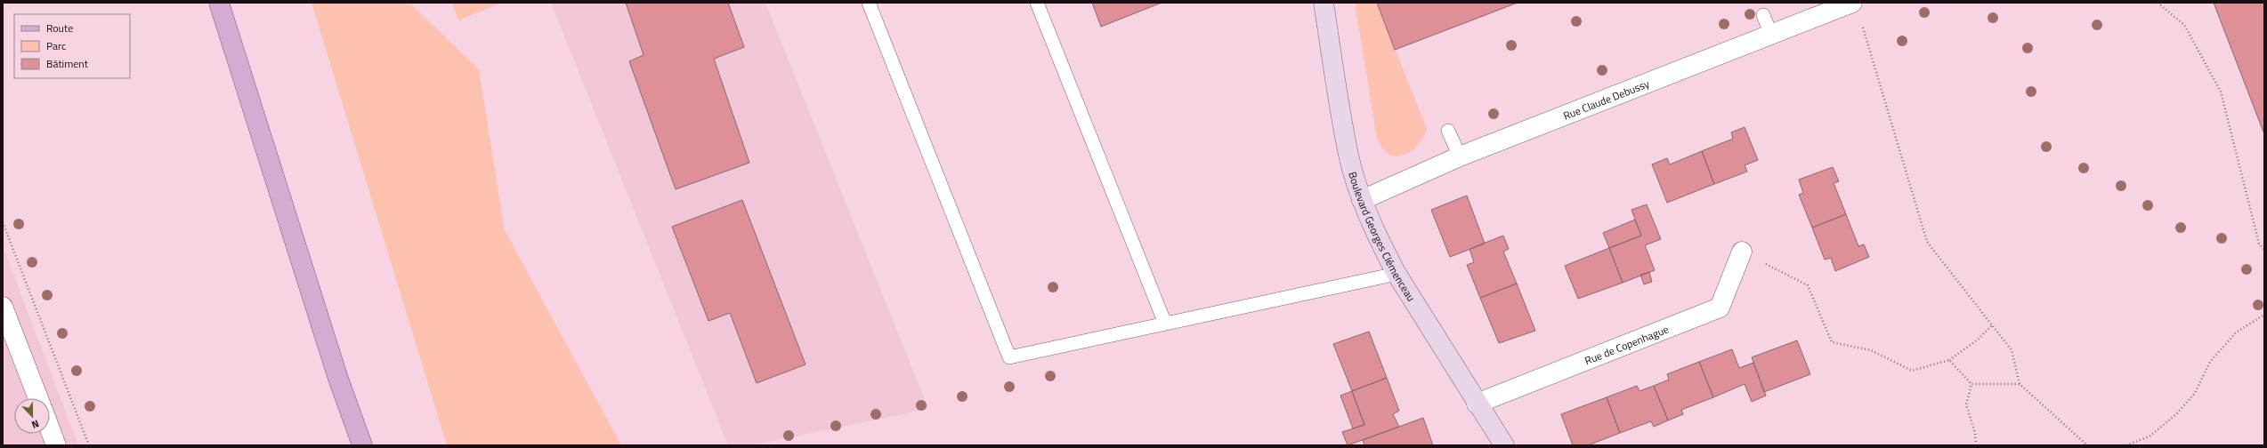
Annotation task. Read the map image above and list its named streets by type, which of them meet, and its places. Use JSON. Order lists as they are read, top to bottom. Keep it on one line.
{"streets":{"street":["Rue Claude Debussy","Boulevard Georges Clémenceau","Rue de Copenhague"]},"crossings":[["Rue Claude Debussy","Boulevard Georges Clémenceau"],["Boulevard Georges Clémenceau","Rue de Copenhague"]],"legend":["Route","Parc","Bâtiment"],"north":"bottom"}
